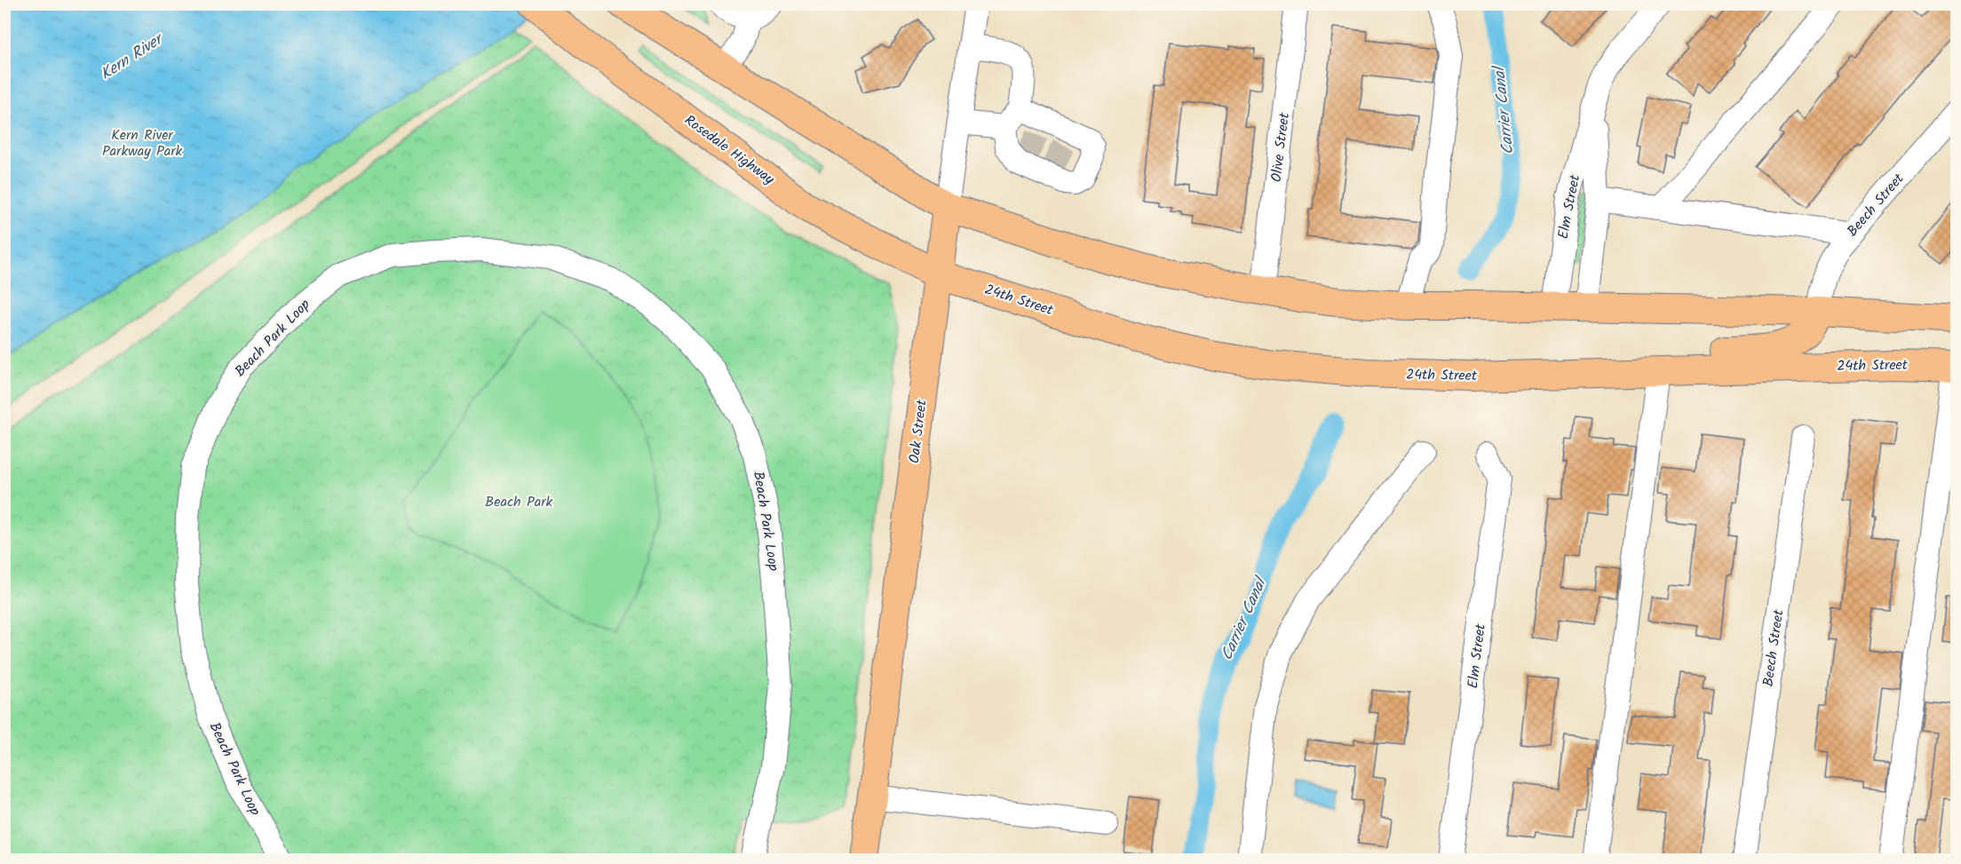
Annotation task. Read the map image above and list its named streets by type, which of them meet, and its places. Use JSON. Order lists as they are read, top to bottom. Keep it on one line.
{"streets":{"main road":["Rosedale Highway","24th Street","Oak Street"],"street":["Olive Street","Beech Street","Elm Street","Beach Park Loop"]},"crossings":[["Rosedale Highway","24th Street"],["Rosedale Highway","Oak Street"],["24th Street","Oak Street"]],"water":["Kern River","Carrier Canal"],"parks":["Kern River Parkway Park","Beach Park"]}
